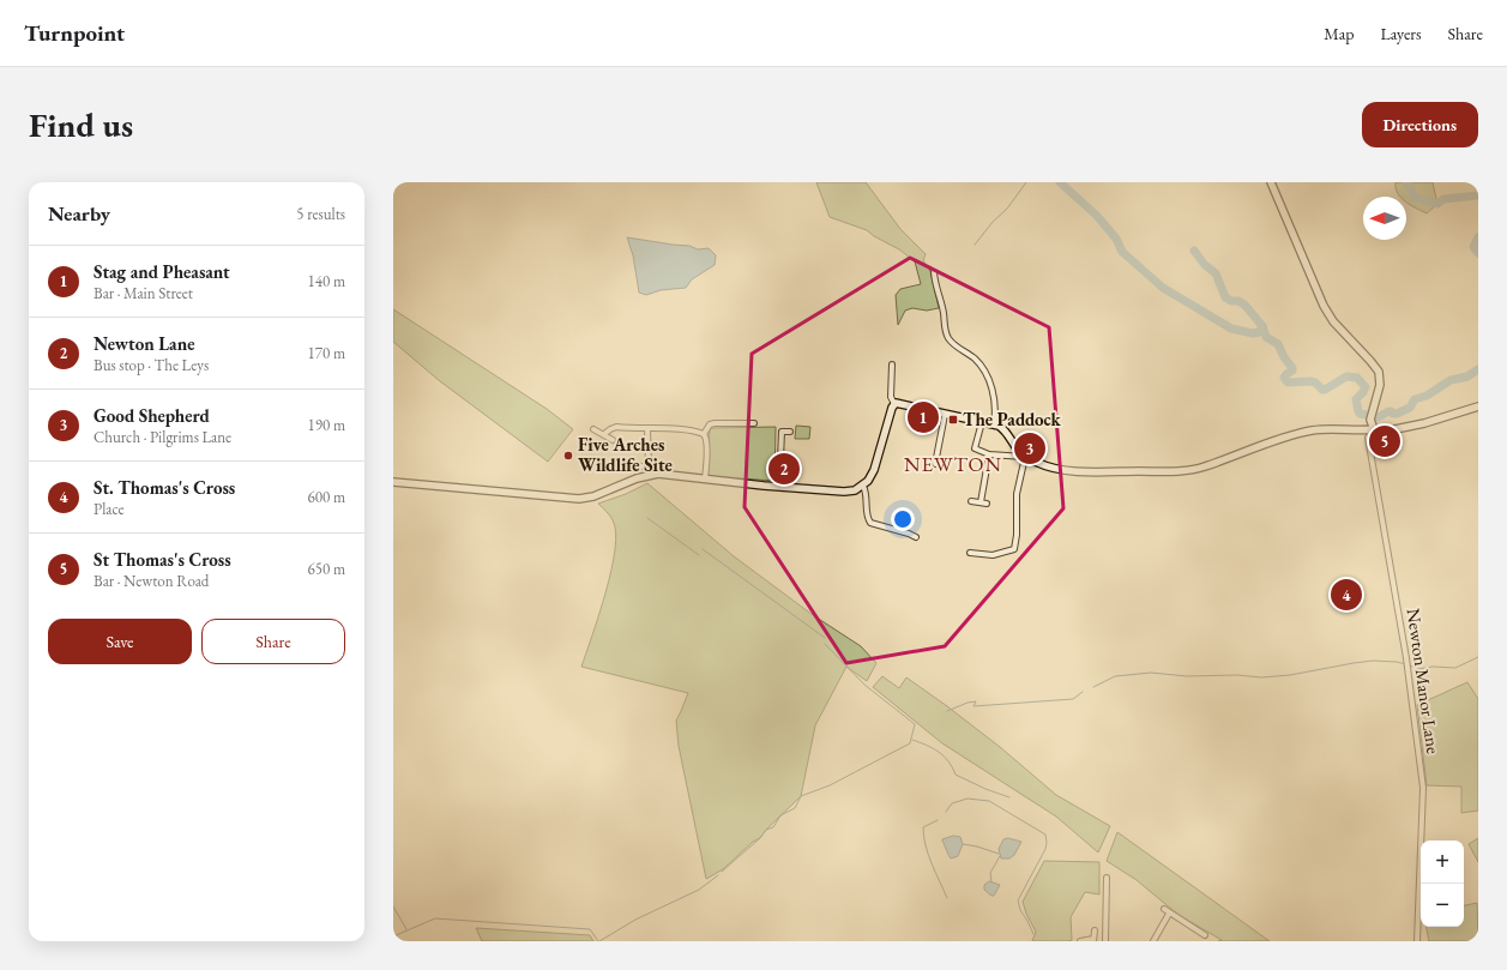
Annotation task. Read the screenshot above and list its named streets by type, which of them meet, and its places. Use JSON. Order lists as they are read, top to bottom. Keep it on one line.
{"streets":{"street":["Newton Manor Lane"]},"districts":["NEWTON"],"places":{"transit":["The Paddock"],"other":["Five Arches Wildlife Site"]},"north":"left","page":{"header":"Turnpoint","nav":["Map","Layers","Share"],"buttons":["Directions",["Save","Share"]],"title":"Find us","heading":["Nearby","5 results"],"list":[{"mark":"1","name":"Stag and Pheasant","note":"Bar · Main Street","value":"140 m"},{"mark":"2","name":"Newton Lane","note":"Bus stop · The Leys","value":"170 m"},{"mark":"3","name":"Good Shepherd","note":"Church · Pilgrims Lane","value":"190 m"},{"mark":"4","name":"St. Thomas's Cross","note":"Place","value":"600 m"},{"mark":"5","name":"St Thomas's Cross","note":"Bar · Newton Road","value":"650 m"}],"pins":["1","5","3","2","4"],"map_buttons":["+","−"]}}
